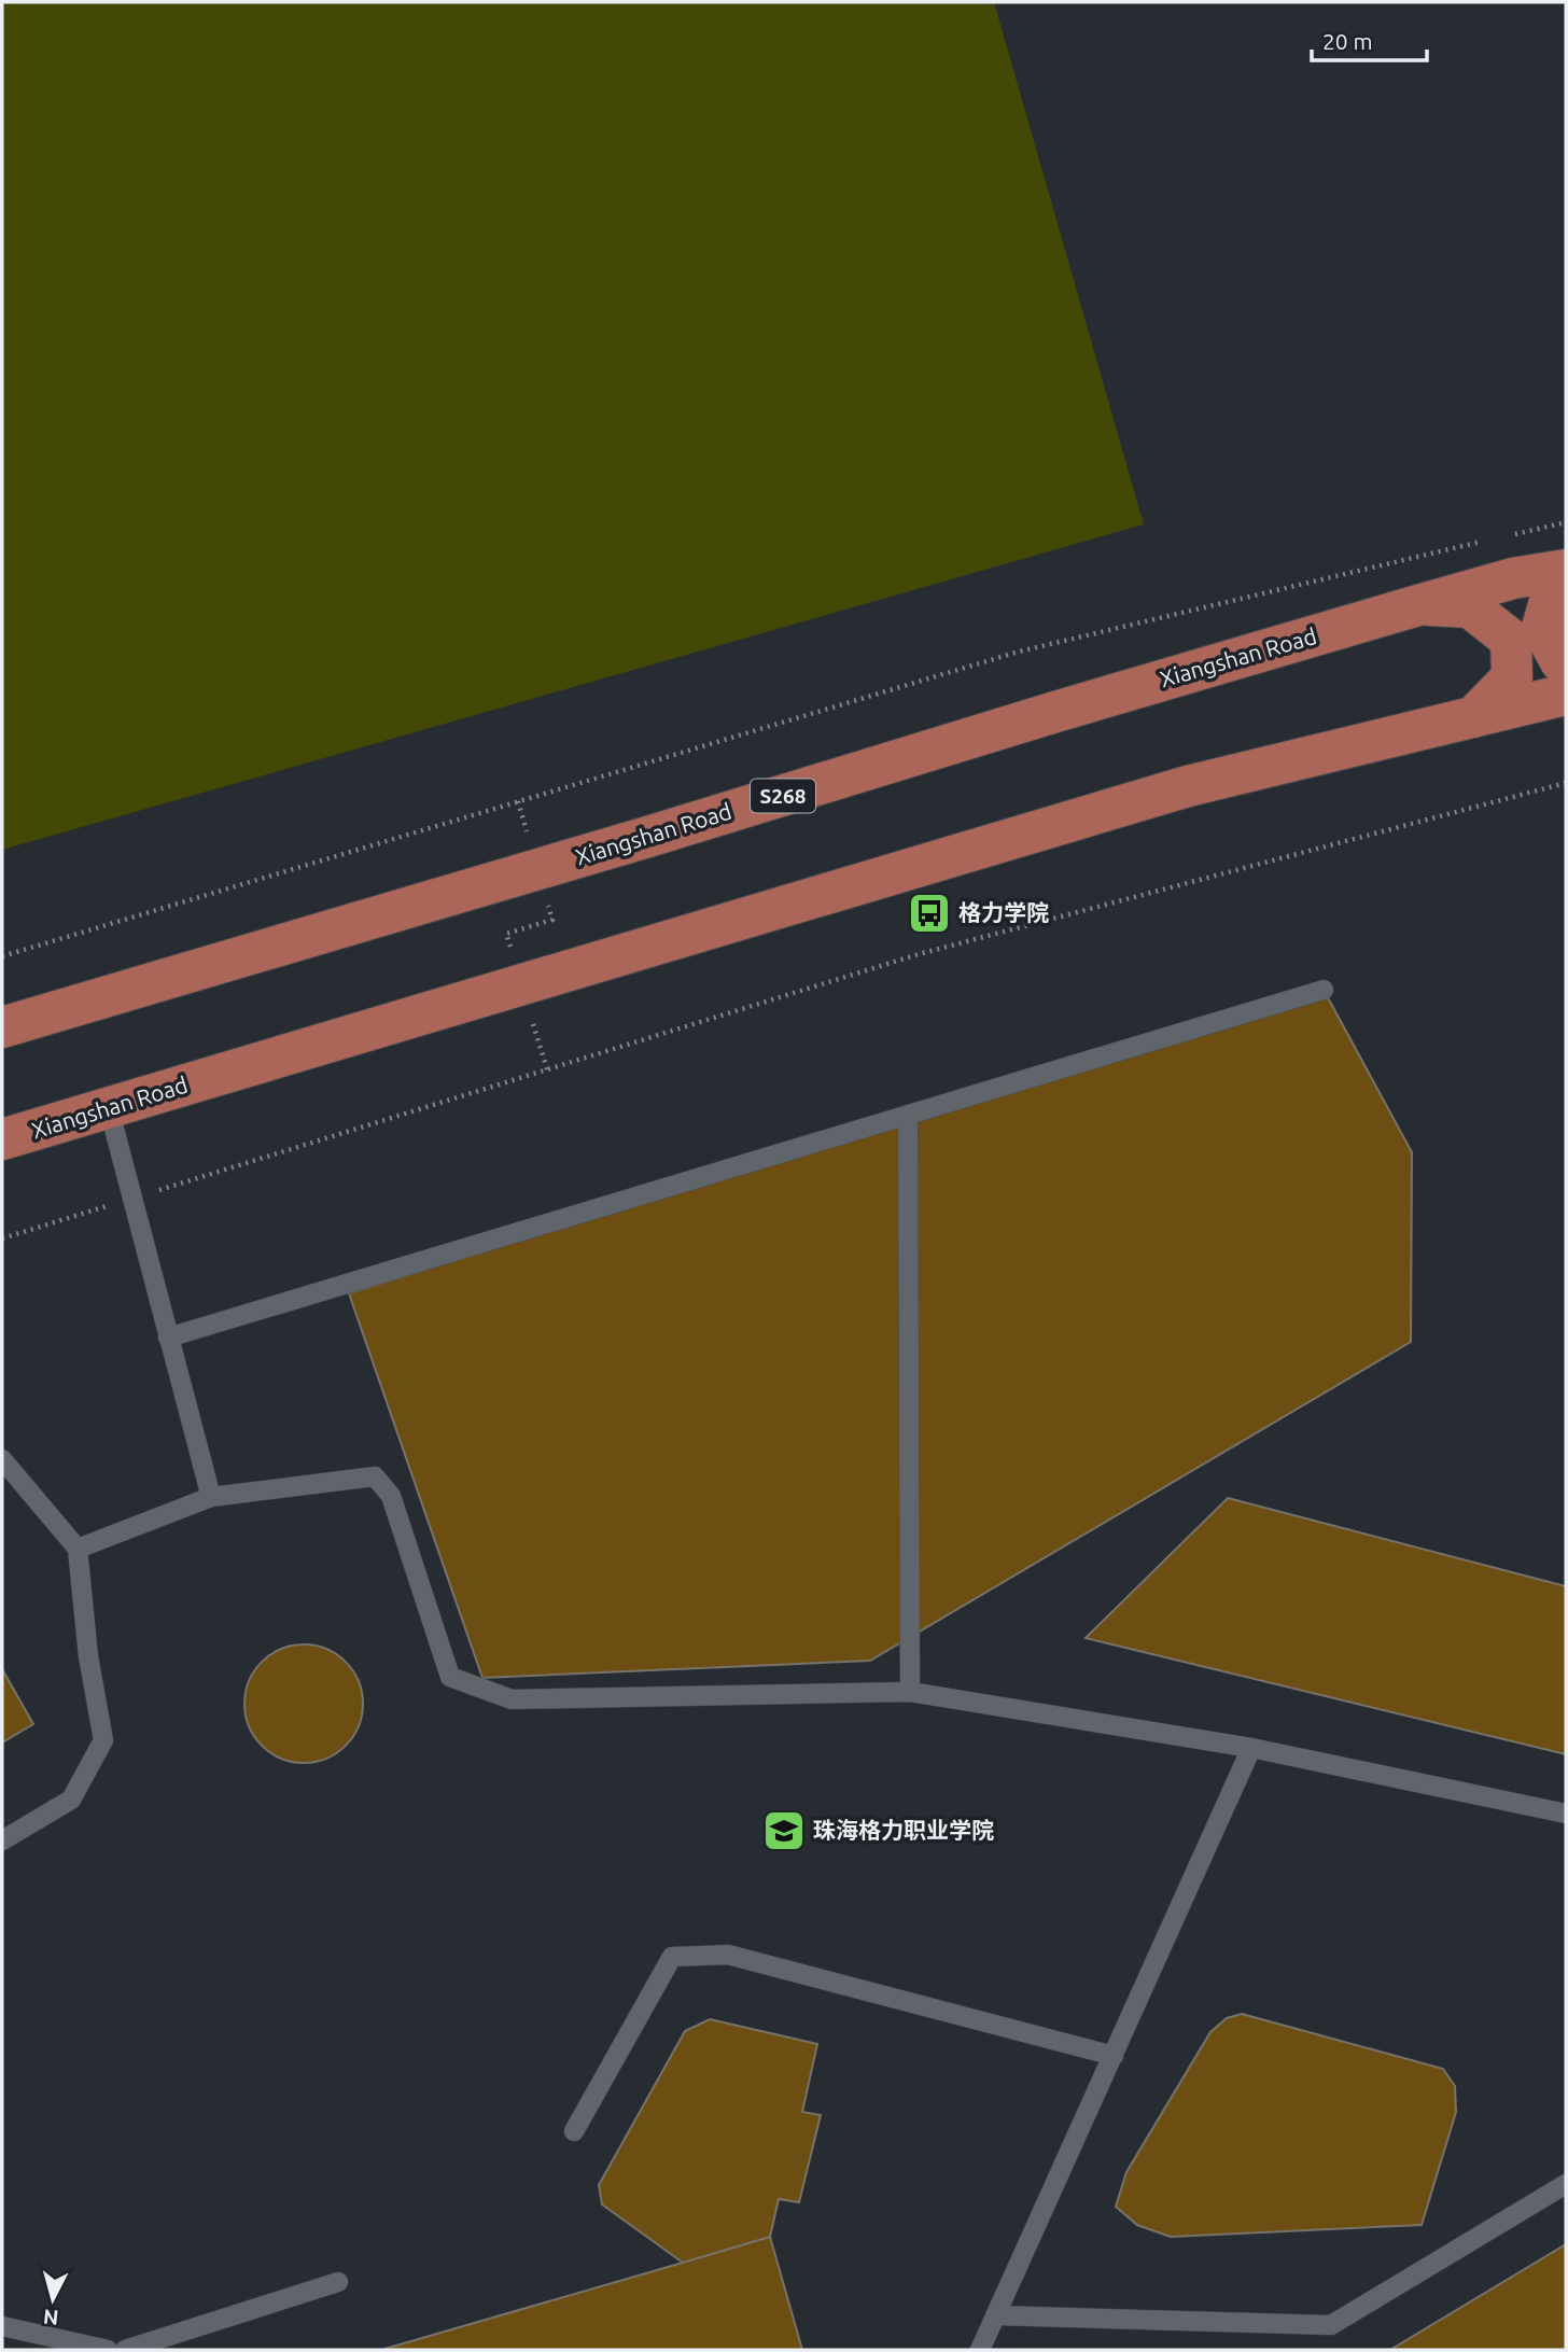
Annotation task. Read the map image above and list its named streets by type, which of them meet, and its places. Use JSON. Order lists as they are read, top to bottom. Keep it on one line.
{"streets":{"main road":["Xiangshan Road","S268"]},"places":{"bus stop":["格力学院"],"school or university":["珠海格力职业学院"]},"scale_bar":"20 m","north":"bottom"}
